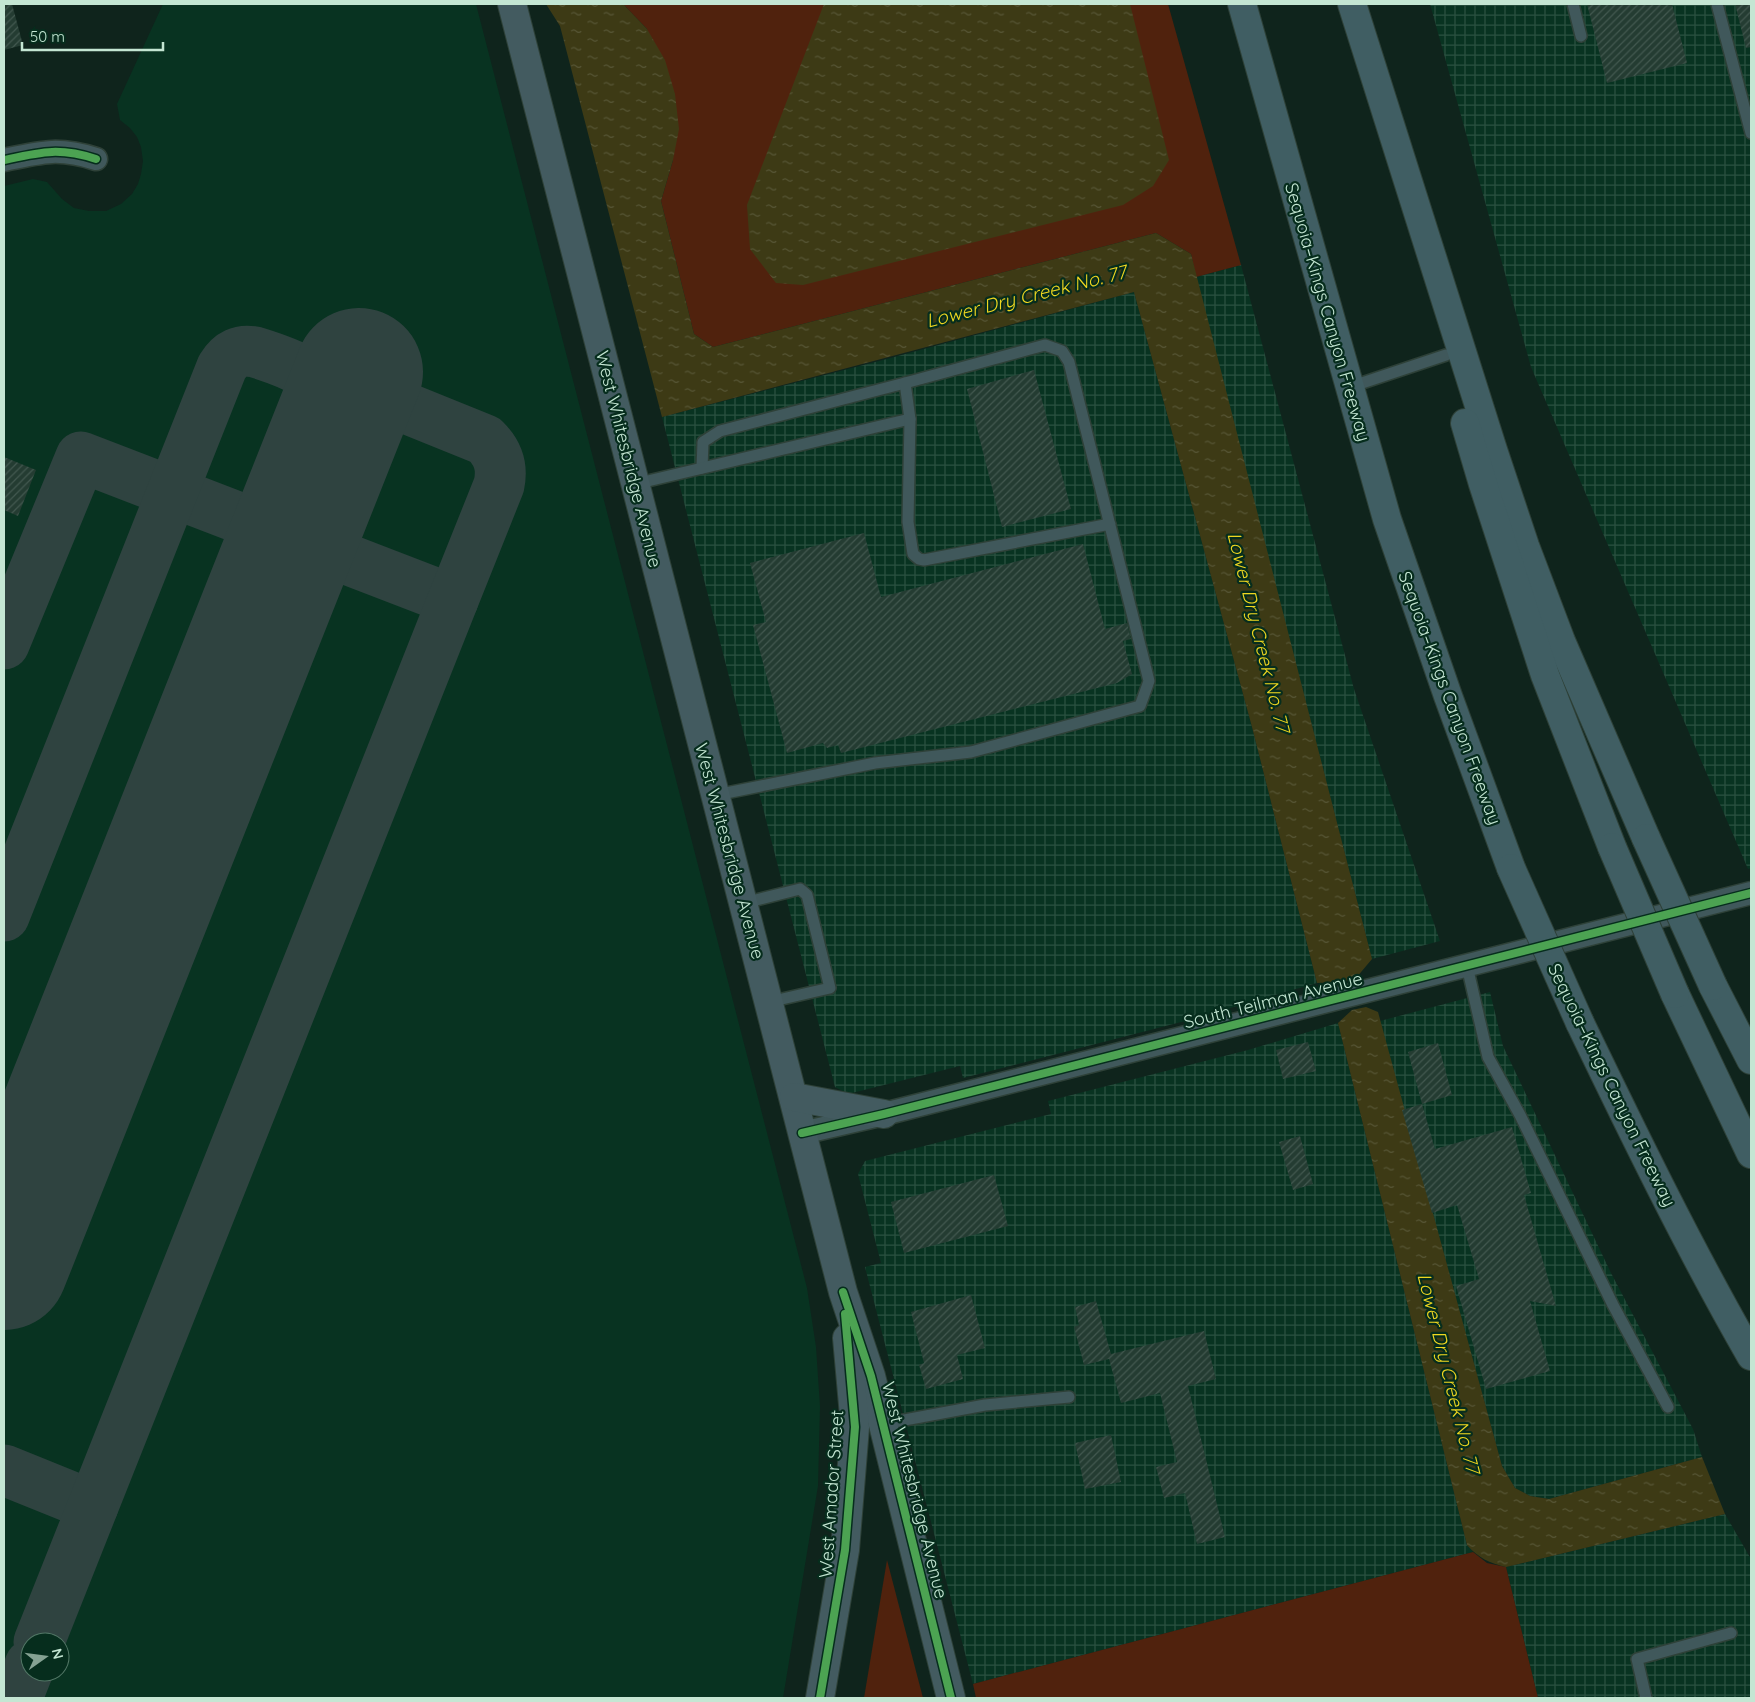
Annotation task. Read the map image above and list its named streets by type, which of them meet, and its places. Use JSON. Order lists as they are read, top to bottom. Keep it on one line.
{"streets":{"highway":["Sequoia–Kings Canyon Freeway"],"main road":["West Whitesbridge Avenue","West Amador Street"],"street":["South Teilman Avenue"]},"crossings":[["West Whitesbridge Avenue","South Teilman Avenue"],["West Whitesbridge Avenue","West Amador Street"]],"water":["Lower Dry Creek No. 77"],"scale_bar":"50 m","north":"right"}
